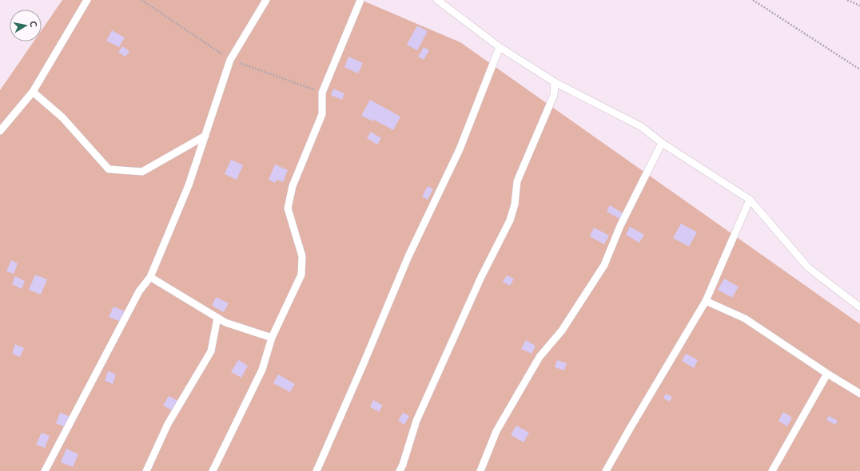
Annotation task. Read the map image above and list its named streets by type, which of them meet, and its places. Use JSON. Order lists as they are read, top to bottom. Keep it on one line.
{"north":"right"}
